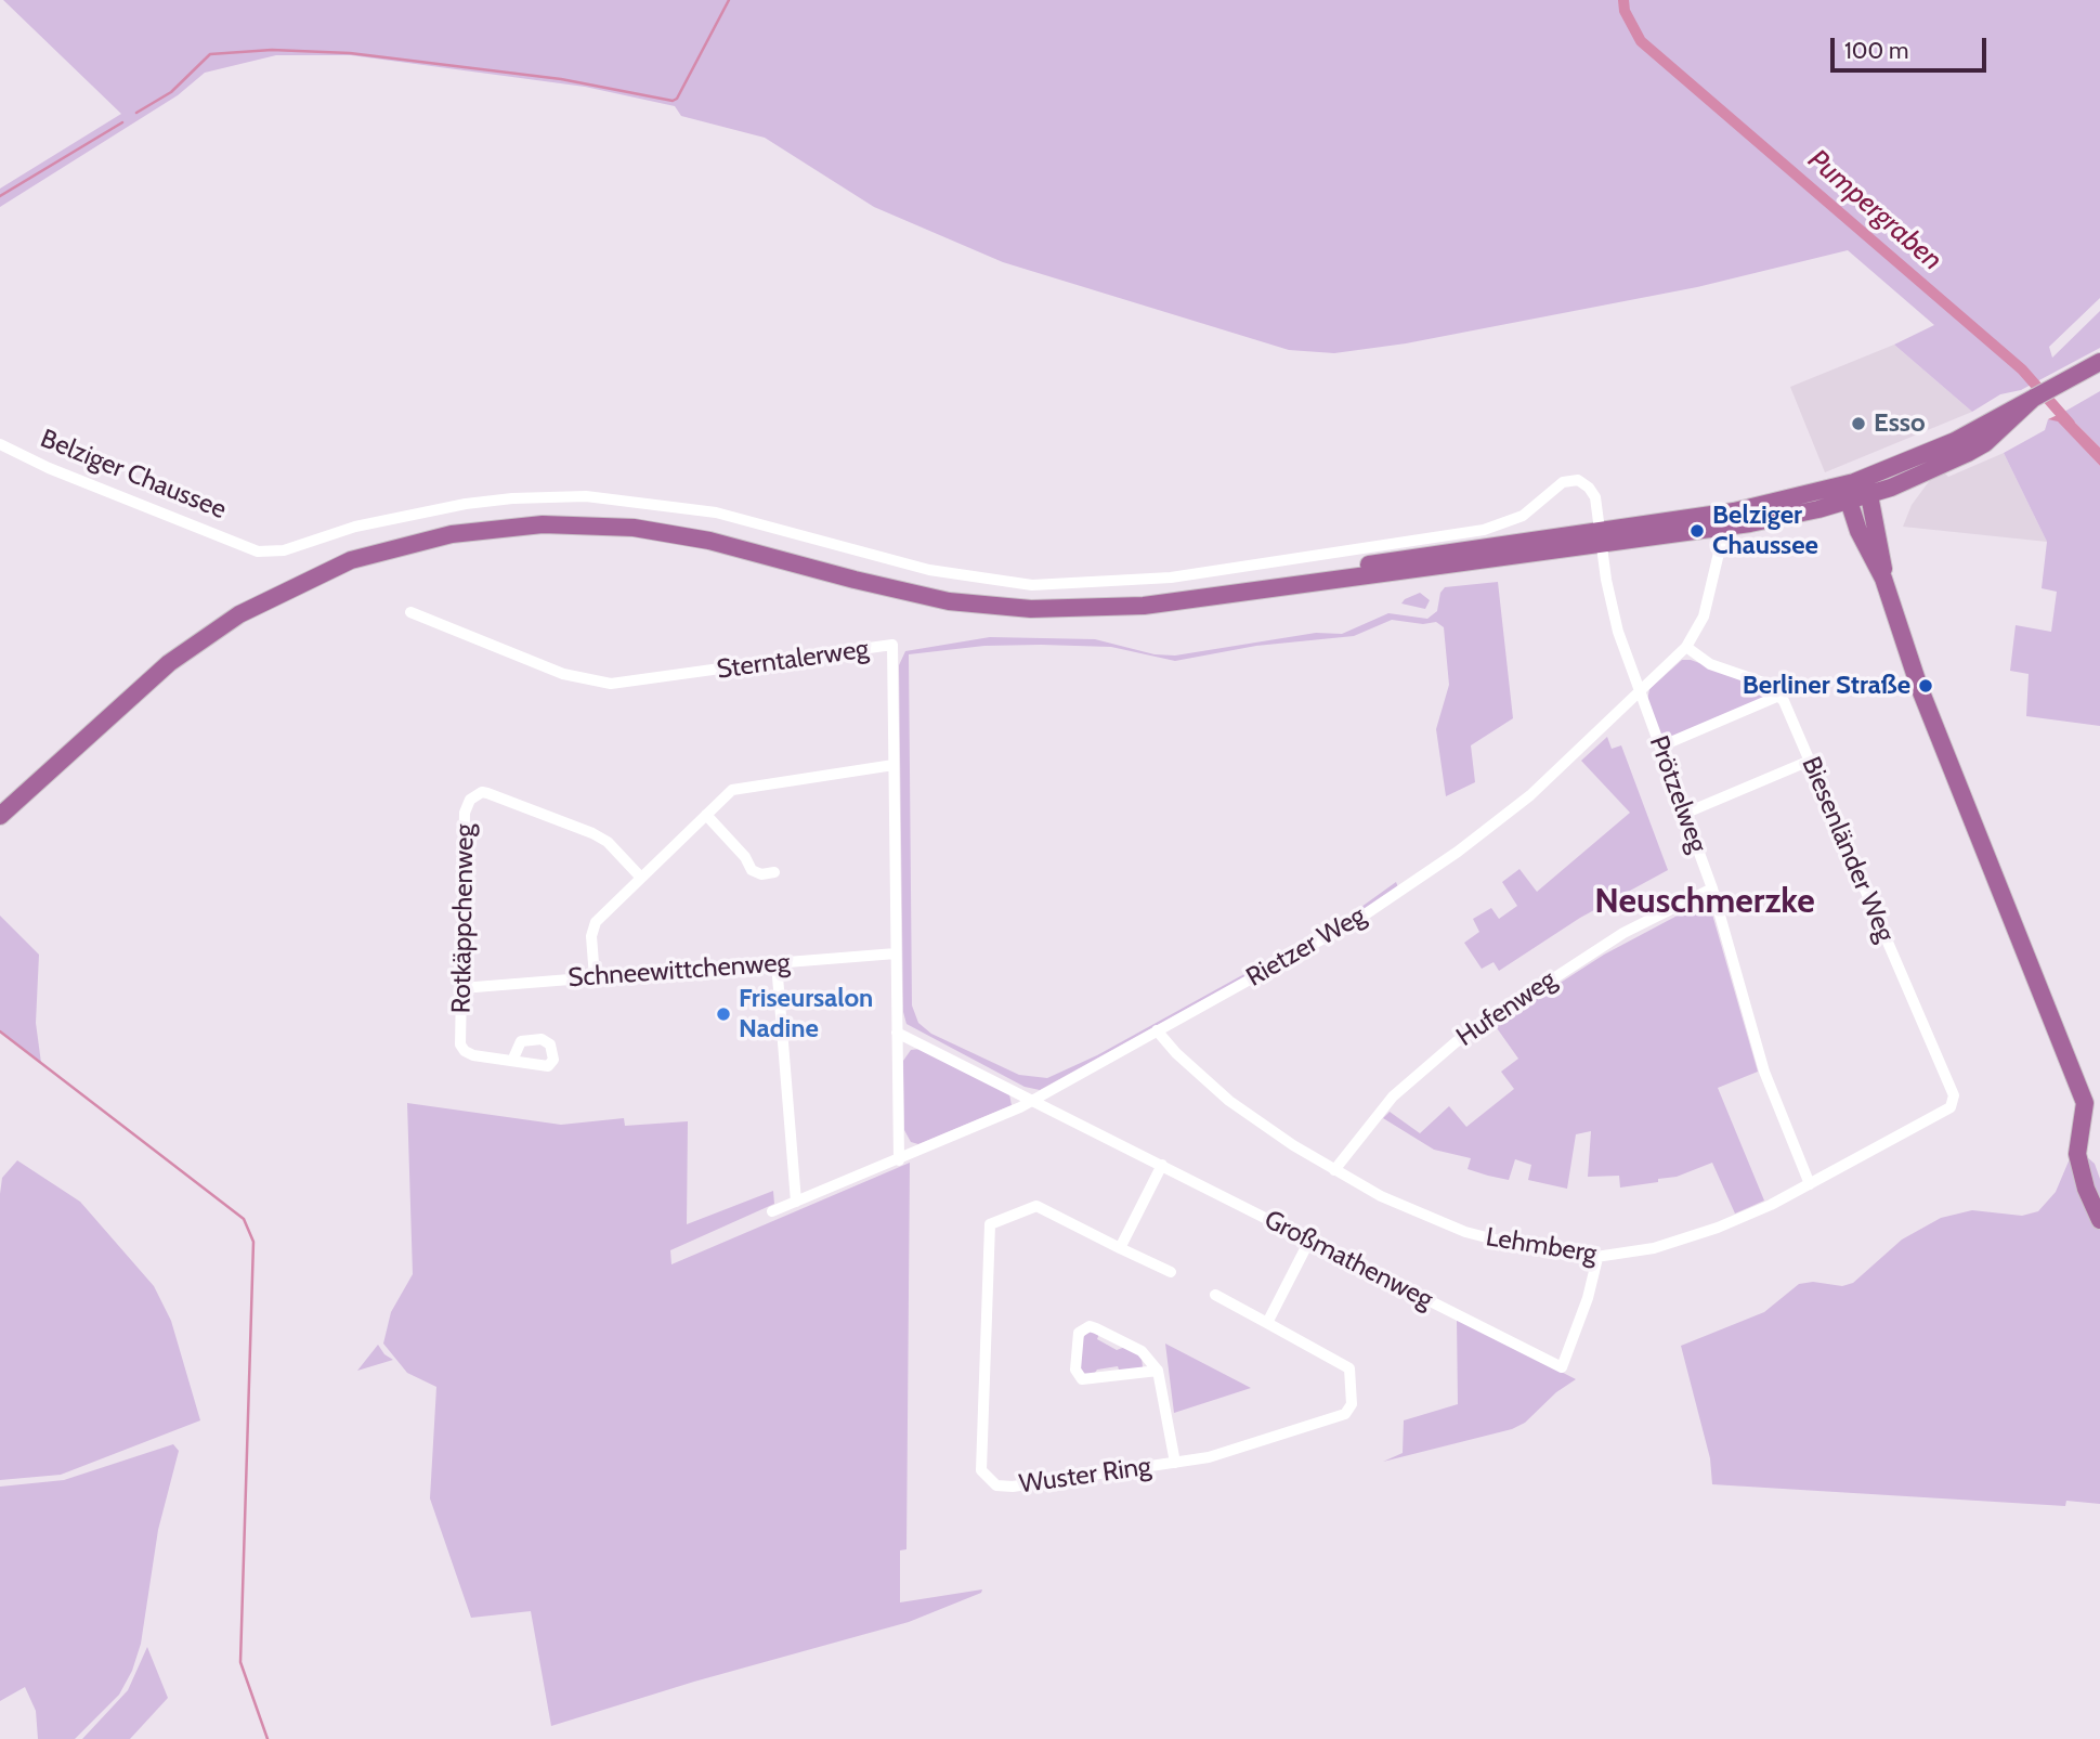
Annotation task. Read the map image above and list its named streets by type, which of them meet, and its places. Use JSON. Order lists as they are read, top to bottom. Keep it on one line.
{"streets":{"street":["Belziger Chaussee","Sterntalerweg","Prötzelweg","Biesenländer Weg","Rotkäppchenweg","Rietzer Weg","Schneewittchenweg","Hufenweg","Lehmberg","Großmathenweg","Wuster Ring"]},"crossings":[["Belziger Chaussee","Prötzelweg"],["Sterntalerweg","Rietzer Weg"],["Sterntalerweg","Schneewittchenweg"],["Prötzelweg","Rietzer Weg"],["Prötzelweg","Hufenweg"],["Prötzelweg","Lehmberg"],["Biesenländer Weg","Lehmberg"],["Rotkäppchenweg","Schneewittchenweg"],["Rietzer Weg","Lehmberg"],["Rietzer Weg","Großmathenweg"],["Hufenweg","Lehmberg"],["Lehmberg","Großmathenweg"]],"districts":["Neuschmerzke"],"water":["Pumpergraben"],"places":["Esso","Belziger Chaussee","Berliner Straße","Friseursalon Nadine"],"scale_bar":"100 m"}
